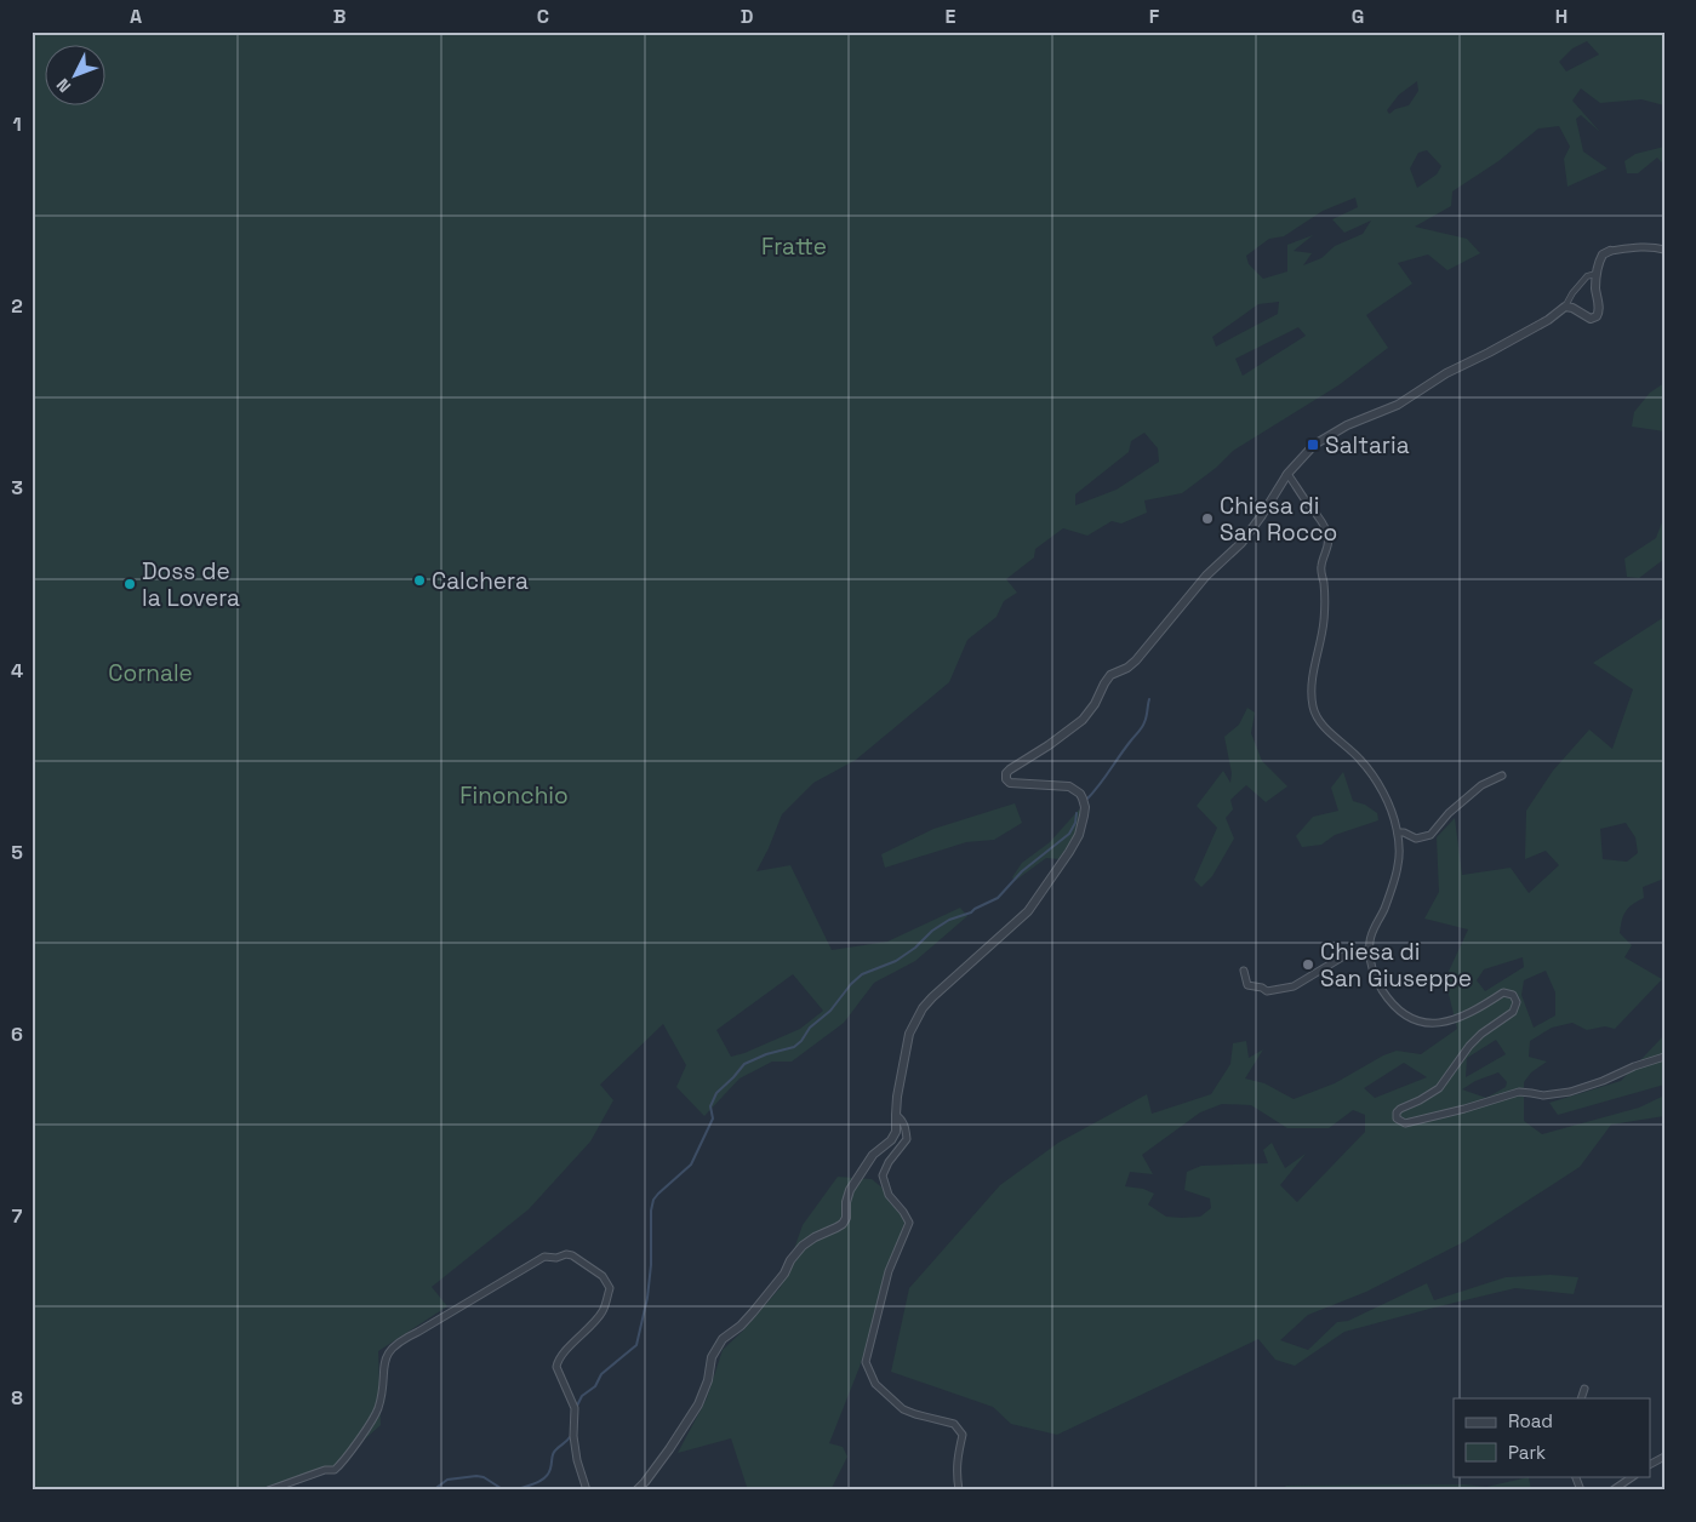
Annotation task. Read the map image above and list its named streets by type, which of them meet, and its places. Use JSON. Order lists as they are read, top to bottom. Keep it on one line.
{"parks":["Fratte","Cornale","Finonchio"],"places":{"transit":["Saltaria"],"other":["Chiesa di San Rocco","Calchera","Doss de la Lovera","Chiesa di San Giuseppe"]},"legend":["Road","Park"],"north":"bottom left","grid":{"columns":["A","B","C","D","E","F","G","H"],"rows":["1","2","3","4","5","6","7","8"]}}
